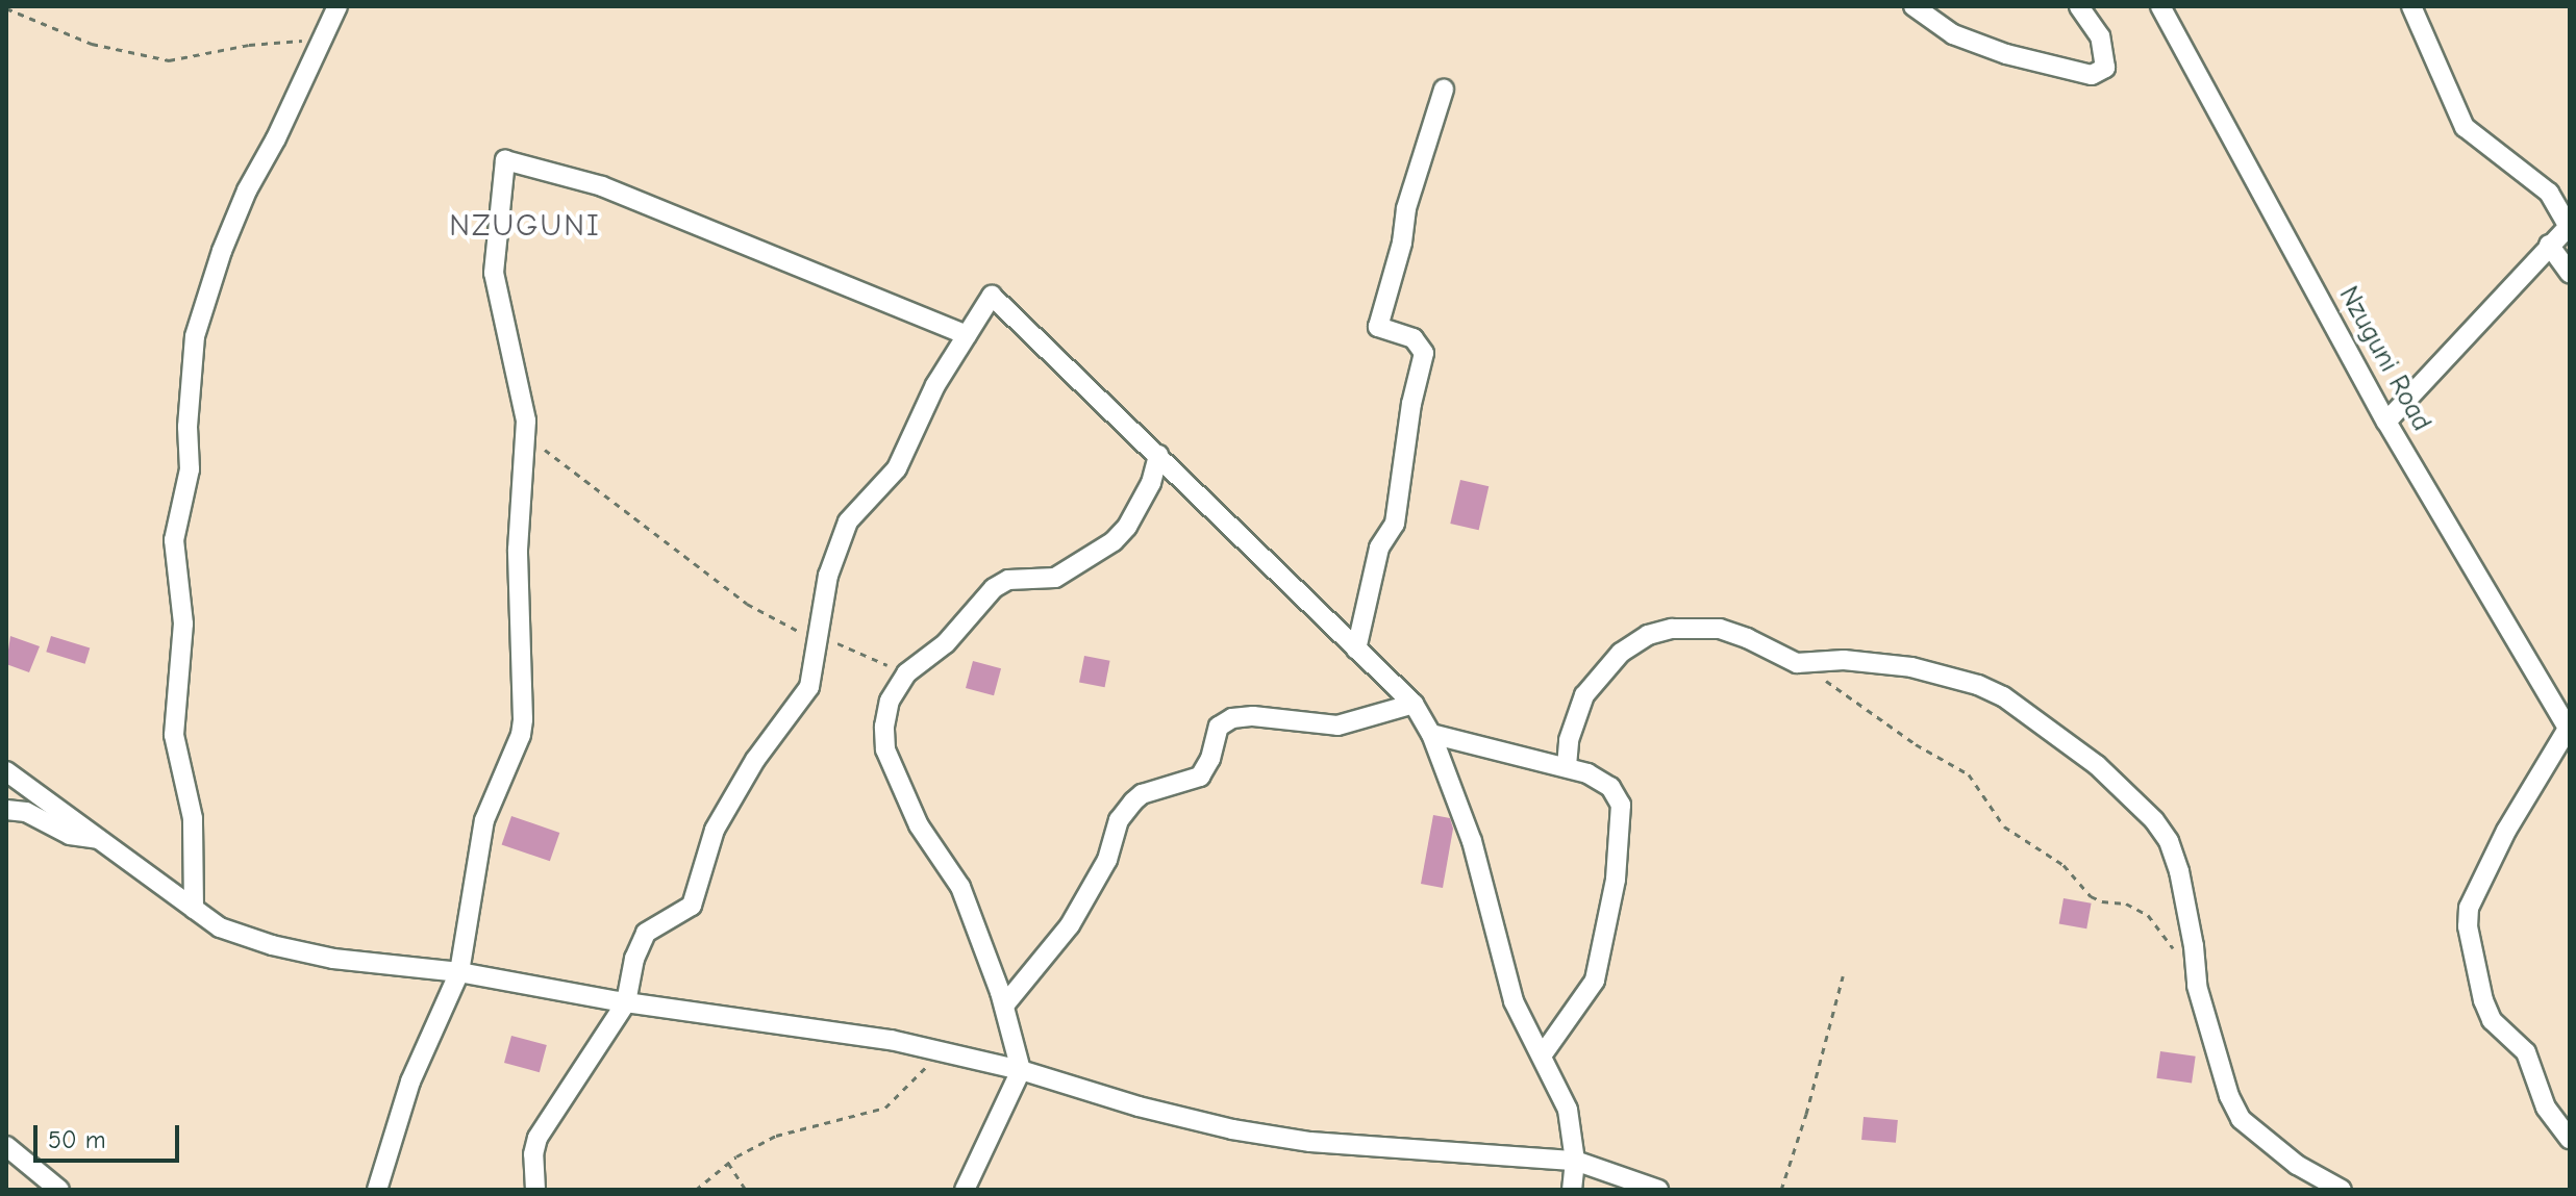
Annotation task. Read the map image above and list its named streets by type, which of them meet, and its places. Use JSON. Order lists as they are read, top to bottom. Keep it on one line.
{"streets":{"street":["Nzuguni Road"]},"districts":["NZUGUNI"],"scale_bar":"50 m"}
